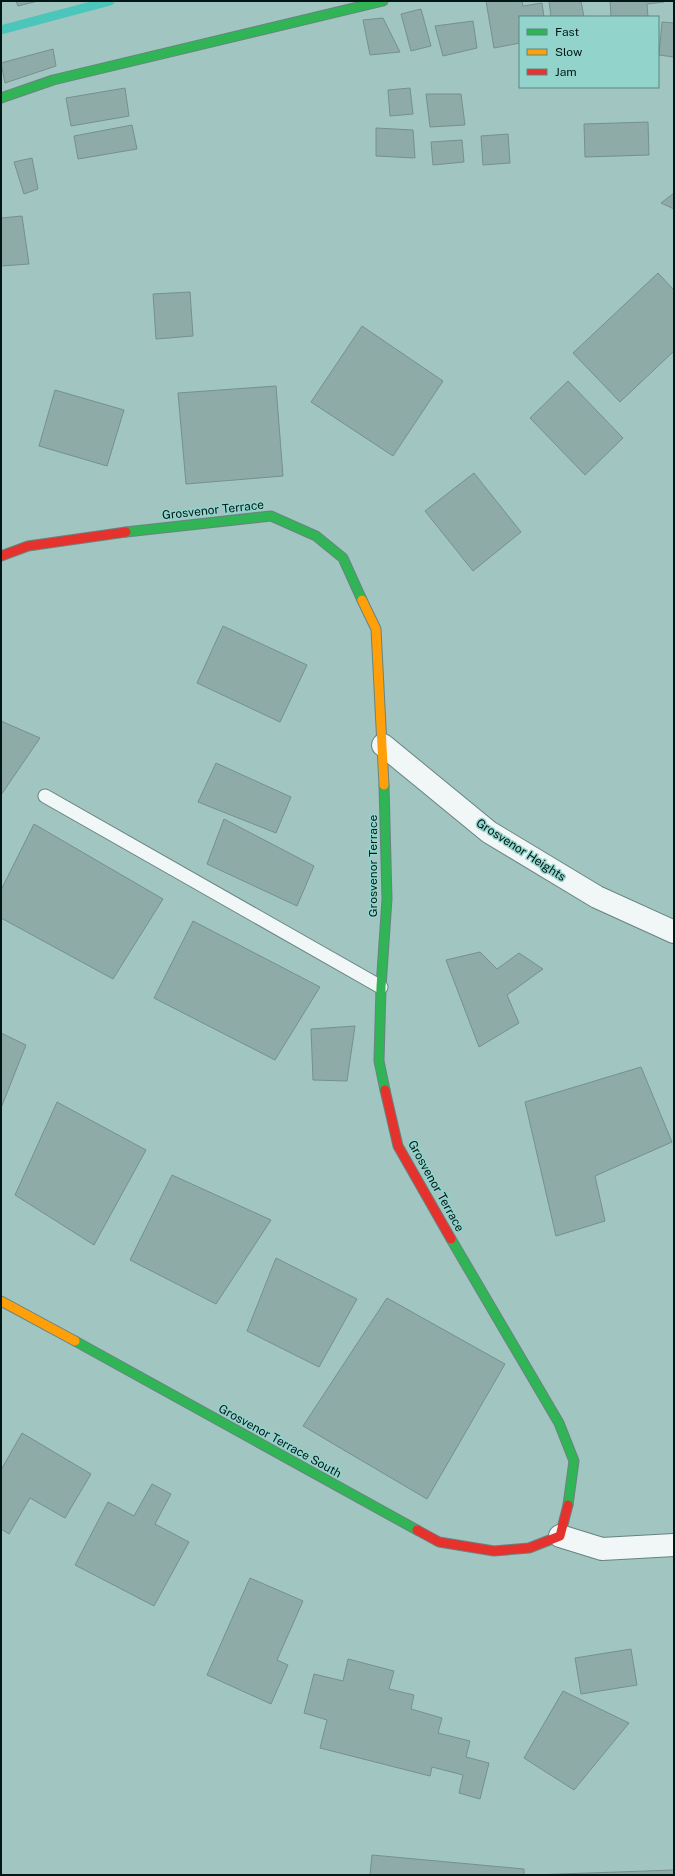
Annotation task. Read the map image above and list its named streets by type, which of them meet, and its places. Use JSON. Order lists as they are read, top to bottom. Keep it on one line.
{"streets":{"street":["Grosvenor Terrace","Grosvenor Heights","Grosvenor Terrace South"]},"crossings":[["Grosvenor Terrace","Grosvenor Heights"],["Grosvenor Terrace","Grosvenor Terrace South"]],"legend":["Fast","Slow","Jam"]}
